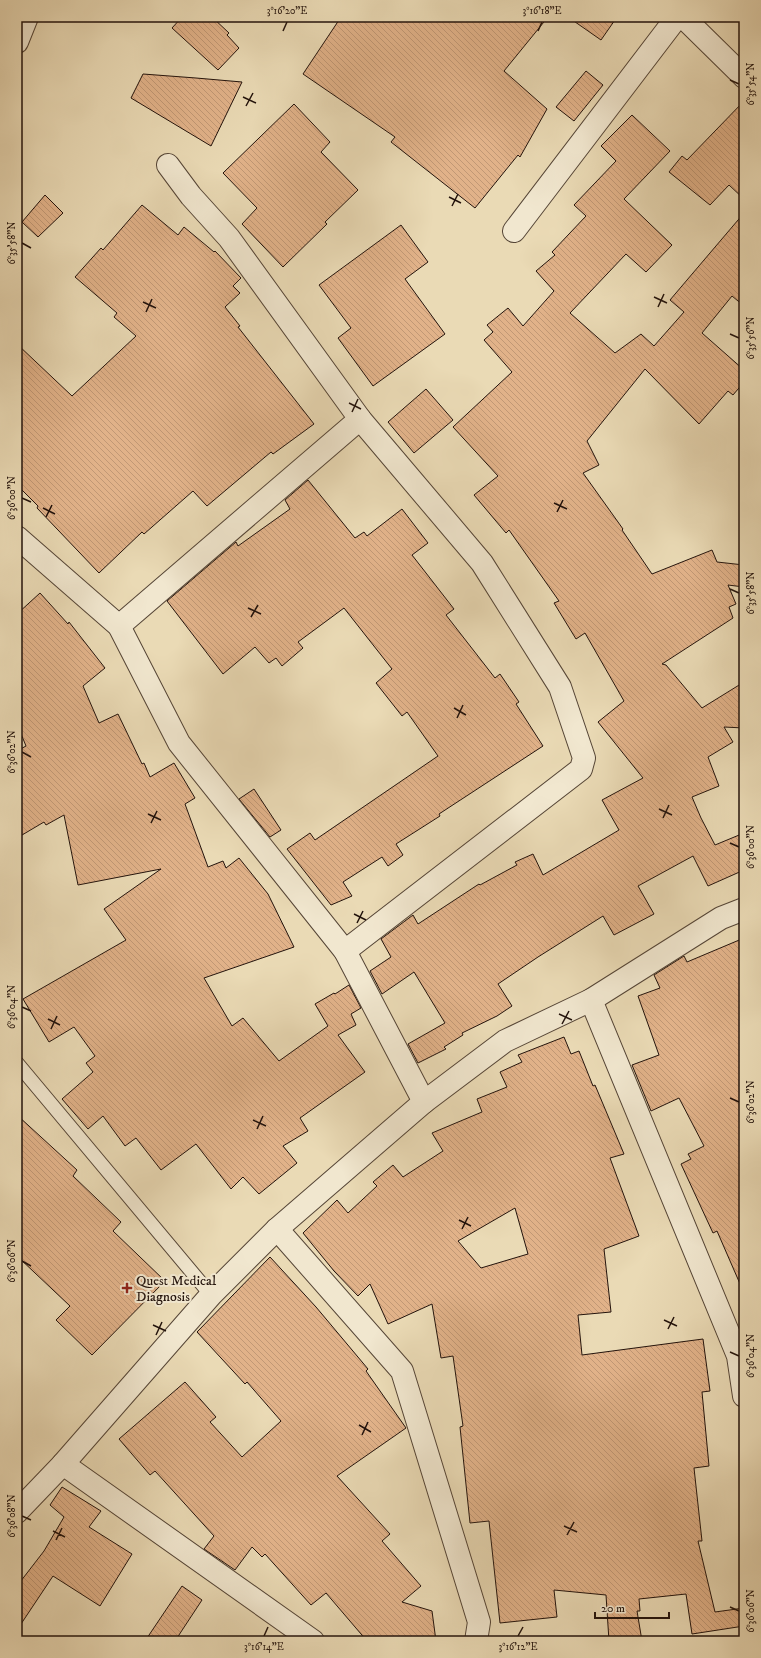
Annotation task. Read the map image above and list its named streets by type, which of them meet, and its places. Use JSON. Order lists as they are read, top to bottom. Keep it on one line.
{"places":{"health":["Quest Medical Diagnosis"]},"scale_bar":"20 m","coordinates":["3°16'20\"E","3°16'18\"E","6°35'54\"N","6°35'58\"N","6°35'56\"N","6°36'00\"N","6°36'02\"N","6°36'04\"N","6°36'06\"N","6°36'08\"N","3°16'14\"E","3°16'12\"E"]}
